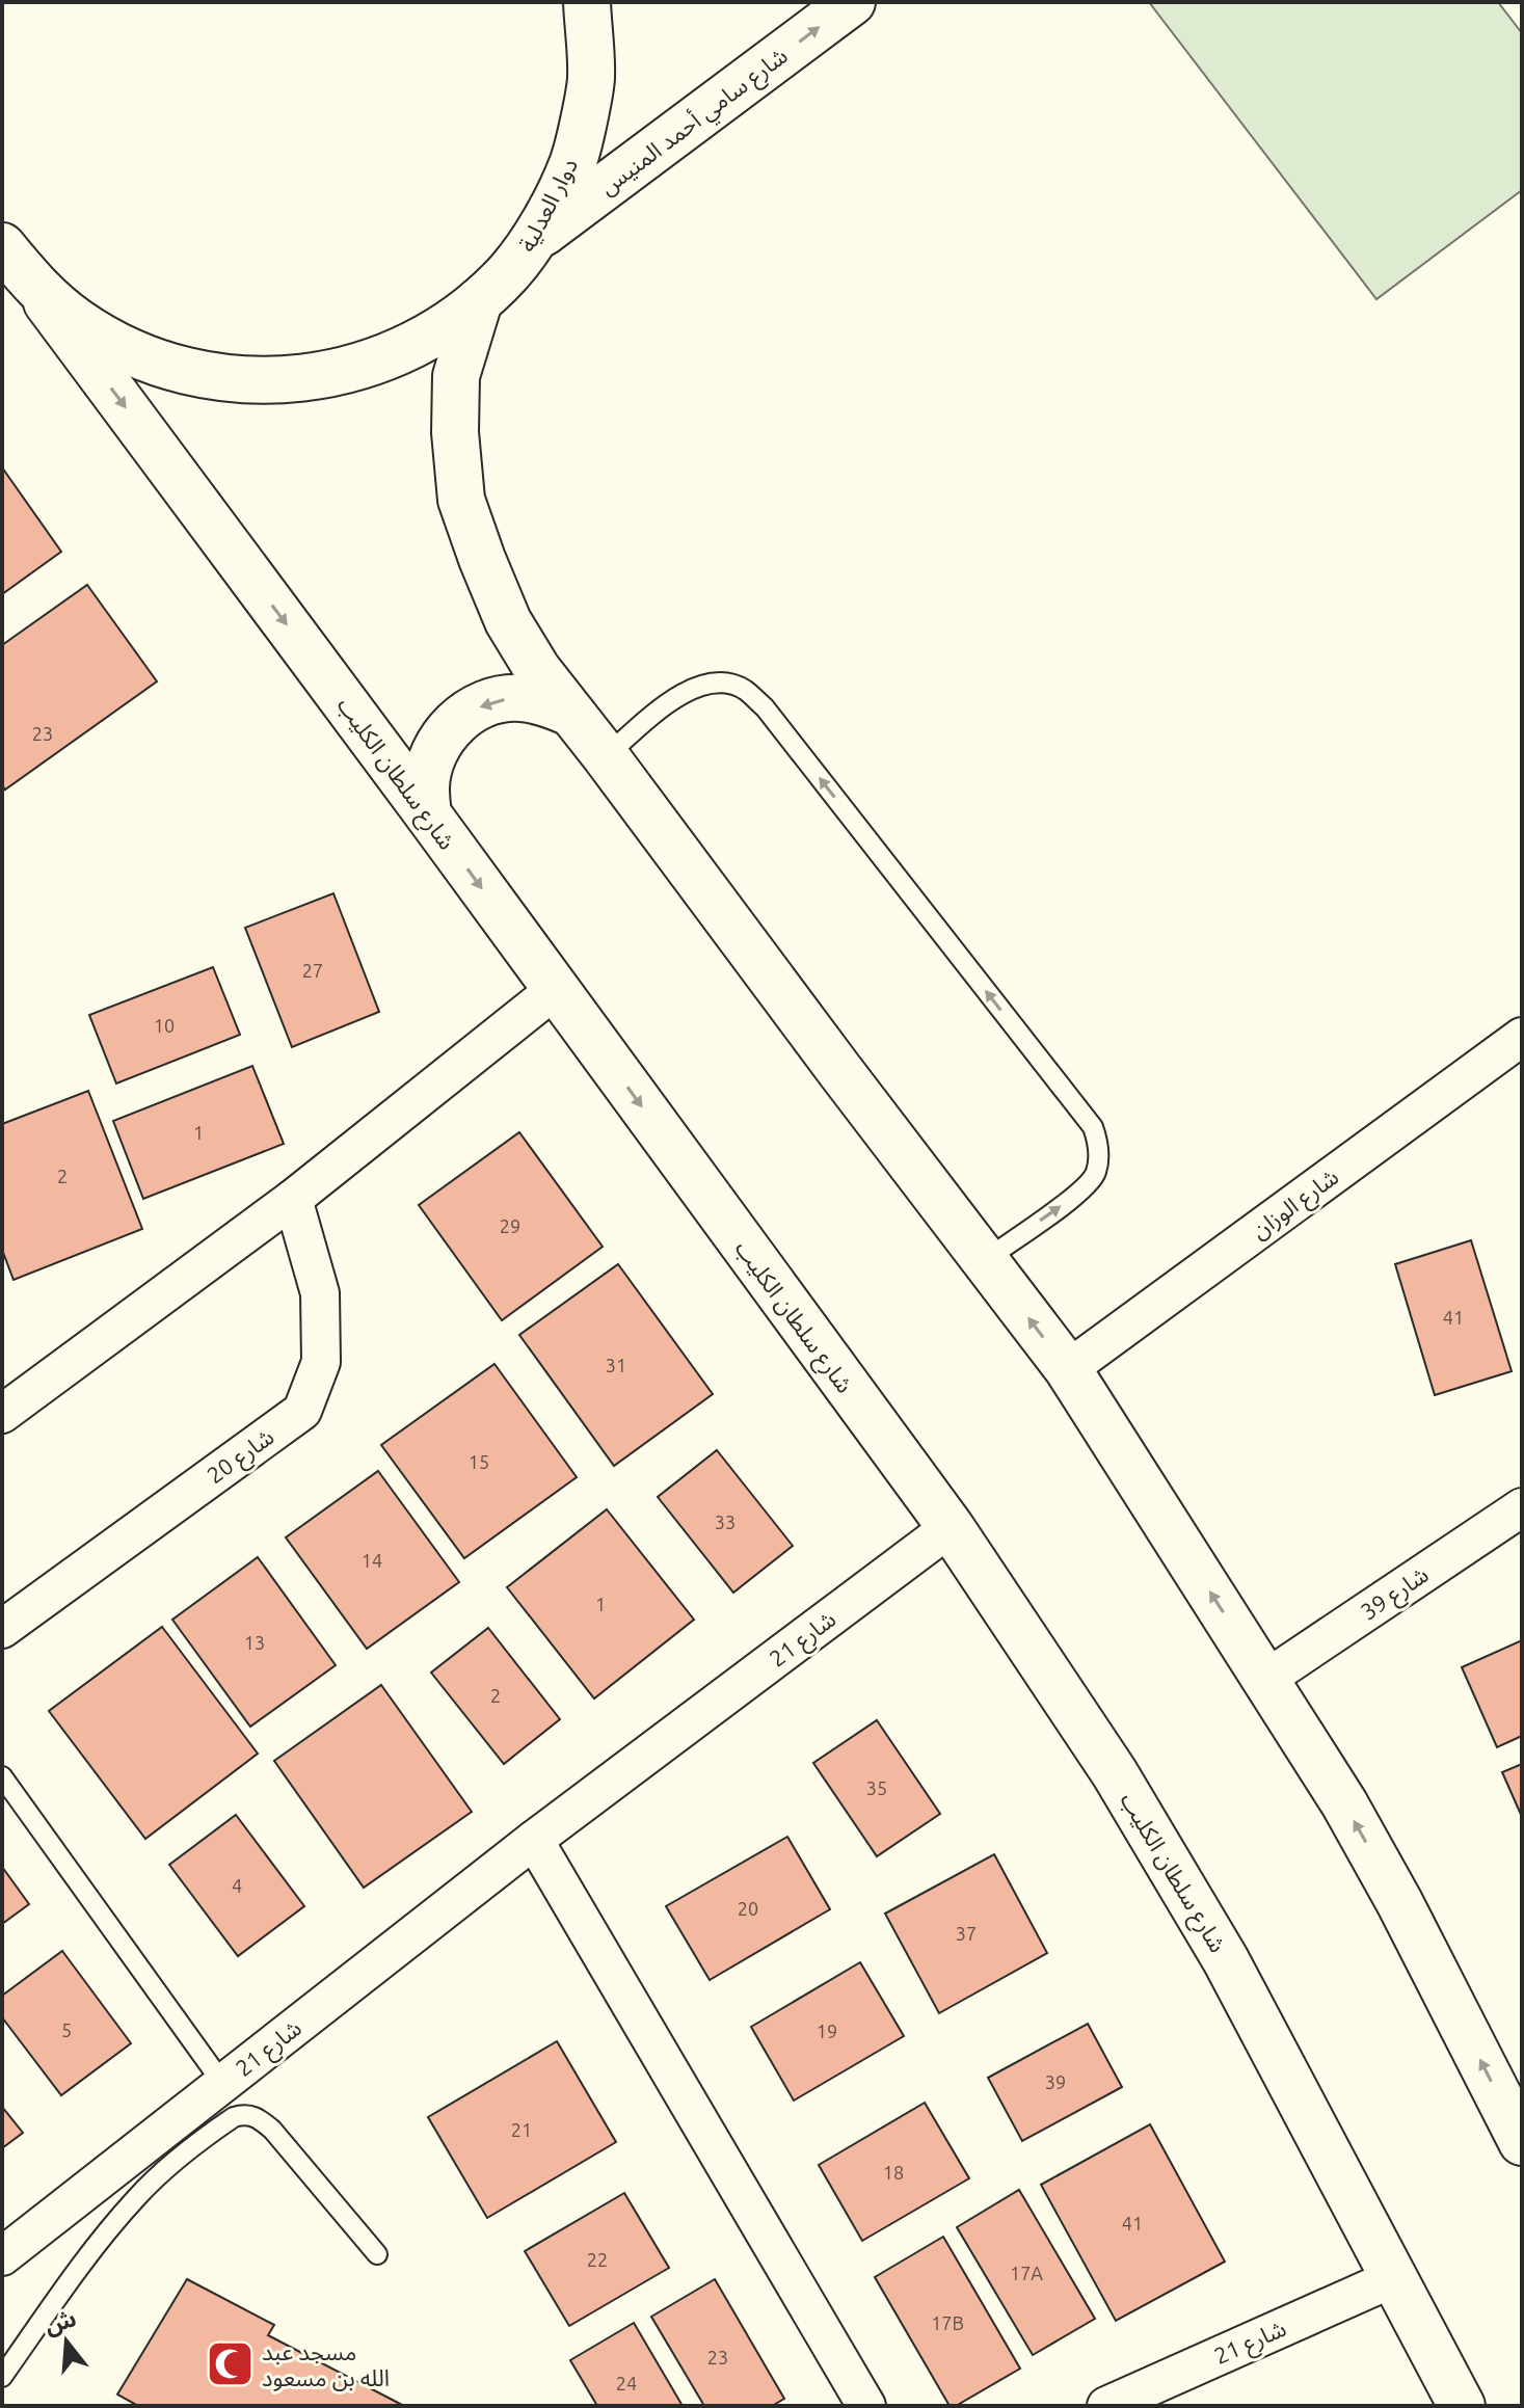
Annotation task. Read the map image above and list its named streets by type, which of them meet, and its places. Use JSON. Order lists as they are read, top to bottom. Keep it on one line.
{"streets":{"street":["شارع سامي أحمد المنيس","دوار العدلية","شارع سلطان الكليب","شارع الوزان","شارع 20","شارع 39","شارع 21"]},"crossings":[["شارع سامي أحمد المنيس","دوار العدلية"],["دوار العدلية","شارع سلطان الكليب"],["شارع سلطان الكليب","شارع 21"]],"one_way":["شارع سامي أحمد المنيس"],"places":{"mosque":["مسجد عبد الله بن مسعود"]},"house_numbers":["23","27","10","1","2","29","41","31","15","33","14","1","13","2","35","4","20","37","5","19","39","21","18","41","22","17A","17B","23","24"],"north":"top"}
